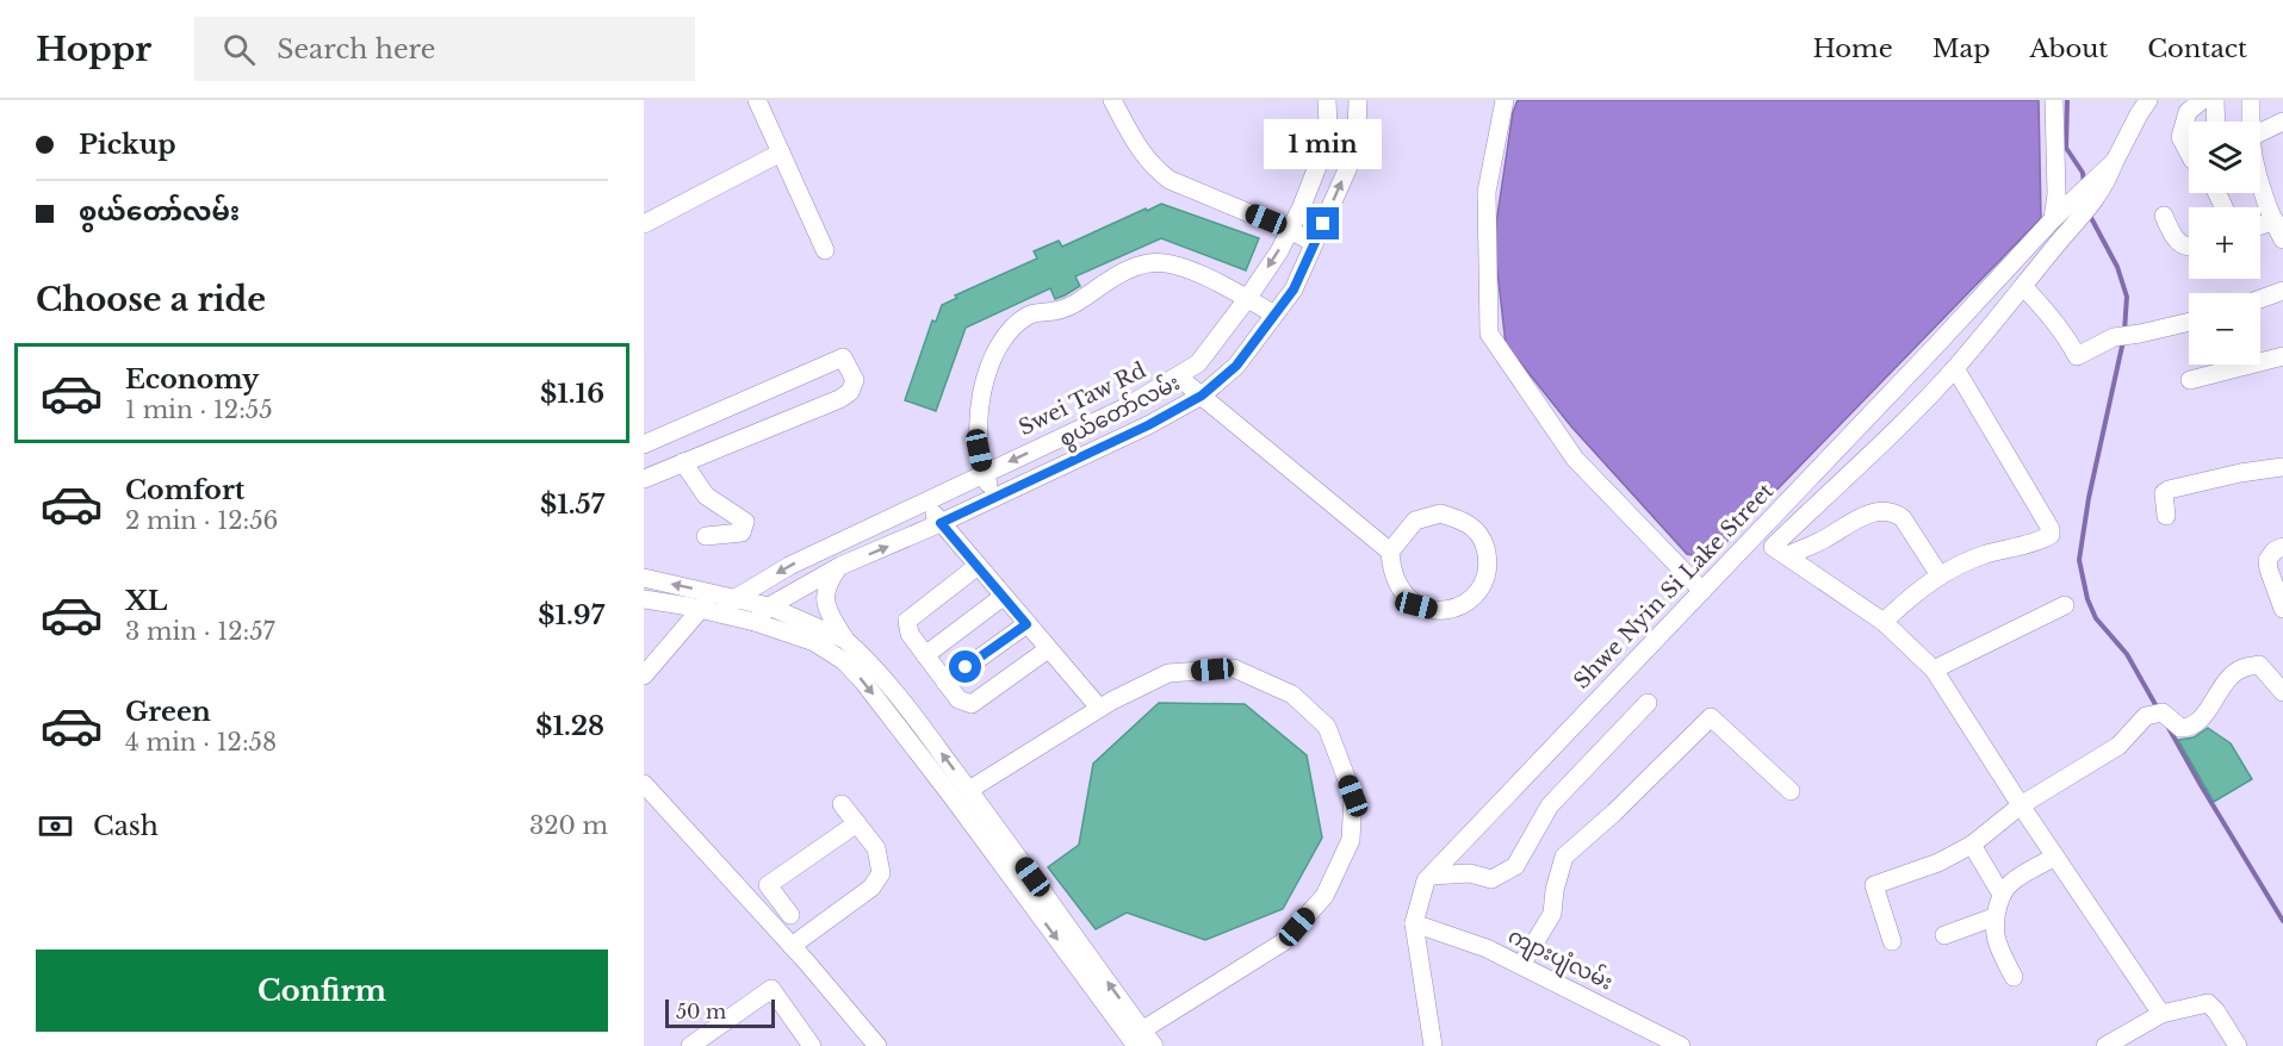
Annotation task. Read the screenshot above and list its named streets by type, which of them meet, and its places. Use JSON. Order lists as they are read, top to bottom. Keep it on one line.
{"streets":{"street":["Swei Taw Rd","စွယ်တော်လမ်း","Shwe Nyin Si Lake Street","ကျားပျံလမ်း"]},"crossings":[["Shwe Nyin Si Lake Street","ကျားပျံလမ်း"]],"one_way":["Swei Taw Rd"],"scale_bar":"50 m","page":{"header":"Hoppr","search":"Search here","nav":["Home","Map","About","Contact"],"banner":["Pickup","စွယ်တော်လမ်း"],"bubble":"1 min","map_buttons":["+","−"],"heading":"Choose a ride","list":[{"name":"Economy","note":"1 min · 12:55","value":"$1.16"},{"name":"Comfort","note":"2 min · 12:56","value":"$1.57"},{"name":"XL","note":"3 min · 12:57","value":"$1.97"},{"name":"Green","note":"4 min · 12:58","value":"$1.28"}],"pay":["Cash","320 m"],"buttons":"Confirm","scale":"50 m"}}
